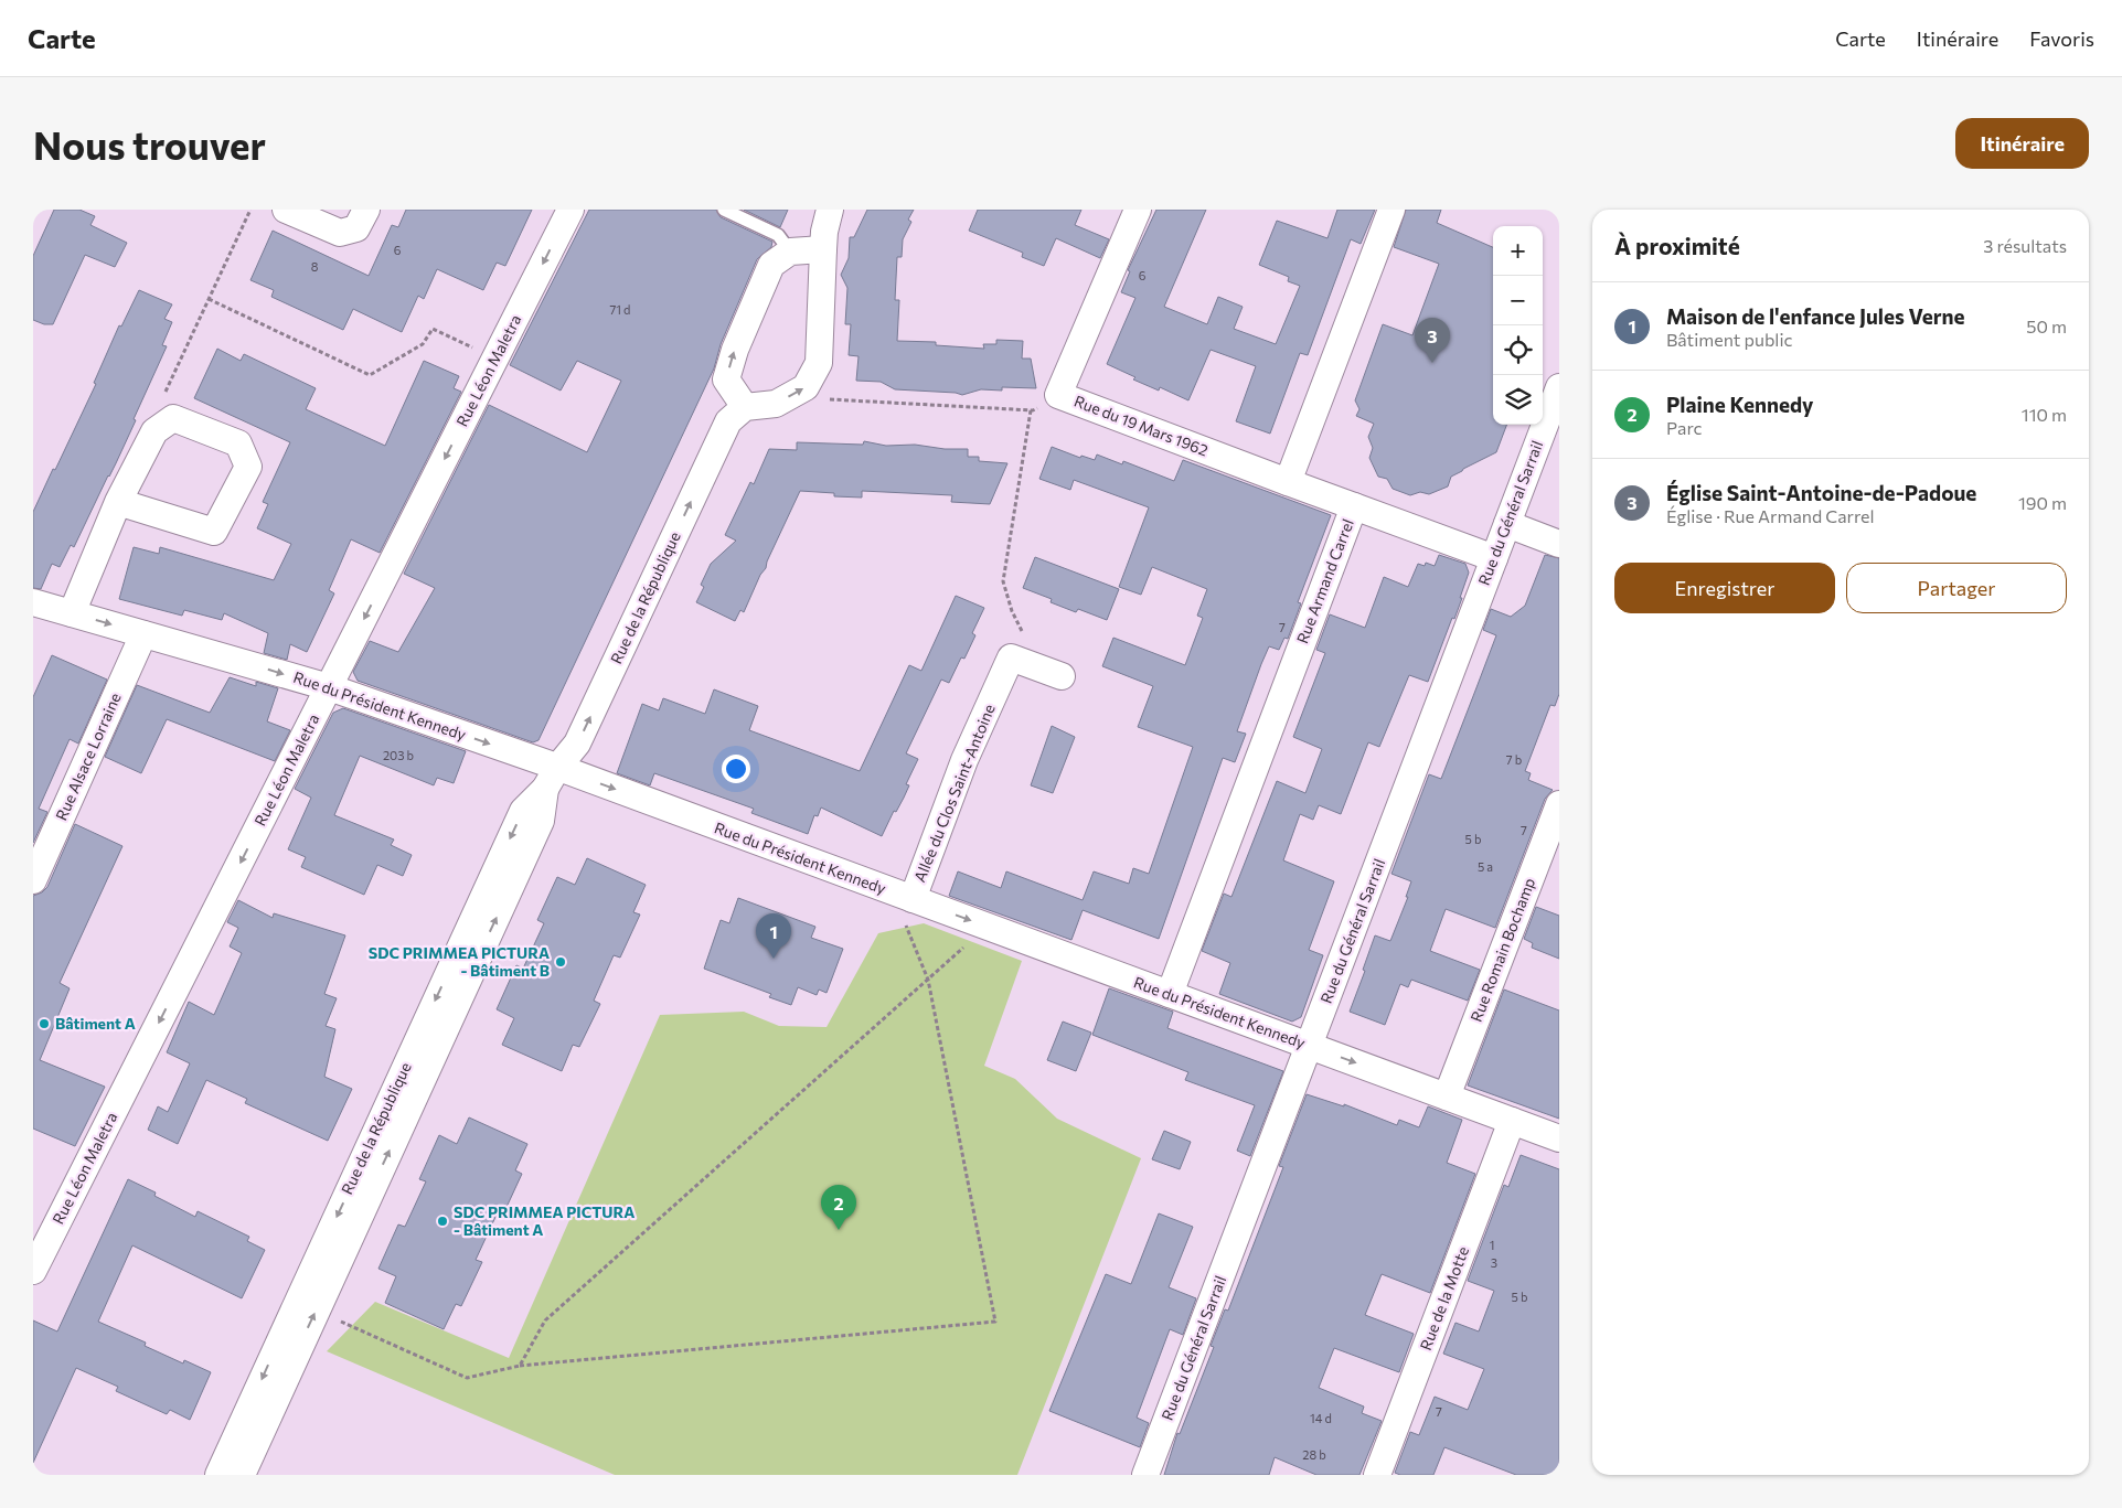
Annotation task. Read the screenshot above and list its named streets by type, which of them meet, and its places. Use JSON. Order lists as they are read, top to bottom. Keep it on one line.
{"streets":{"street":["Rue Léon Maletra","Rue du 19 Mars 1962","Rue du Général Sarrail","Rue Armand Carrel","Rue de la République","Rue du Président Kennedy","Rue Alsace Lorraine","Allée du Clos Saint-Antoine","Rue Romain Bochamp","Rue de la Motte"]},"crossings":[["Rue Léon Maletra","Rue du Président Kennedy"],["Rue du 19 Mars 1962","Rue Armand Carrel"],["Rue du Général Sarrail","Rue du Président Kennedy"],["Rue Armand Carrel","Rue du Président Kennedy"],["Rue de la République","Rue du Président Kennedy"],["Rue du Président Kennedy","Rue Alsace Lorraine"],["Rue du Président Kennedy","Allée du Clos Saint-Antoine"],["Rue du Président Kennedy","Rue Romain Bochamp"],["Rue du Président Kennedy","Rue de la Motte"]],"one_way":["Rue Léon Maletra","Rue du Président Kennedy"],"places":["SDC PRIMMEA PICTURA - Bâtiment B","Bâtiment A","SDC PRIMMEA PICTURA - Bâtiment A"],"house_numbers":["6","8","6","71 d","7","203 b","7 b","7","5 b","5 a","1","3","5 b","7","14 d","28 b"],"page":{"header":"Carte","nav":["Carte","Itinéraire","Favoris"],"buttons":["Itinéraire",["Enregistrer","Partager"]],"title":"Nous trouver","heading":["À proximité","3 résultats"],"map_buttons":["+","−"],"list":[{"mark":"1","name":"Maison de l'enfance Jules Verne","note":"Bâtiment public","value":"50 m"},{"mark":"2","name":"Plaine Kennedy","note":"Parc","value":"110 m"},{"mark":"3","name":"Église Saint-Antoine-de-Padoue","note":"Église · Rue Armand Carrel","value":"190 m"}],"pins":["3","1","2"]}}
